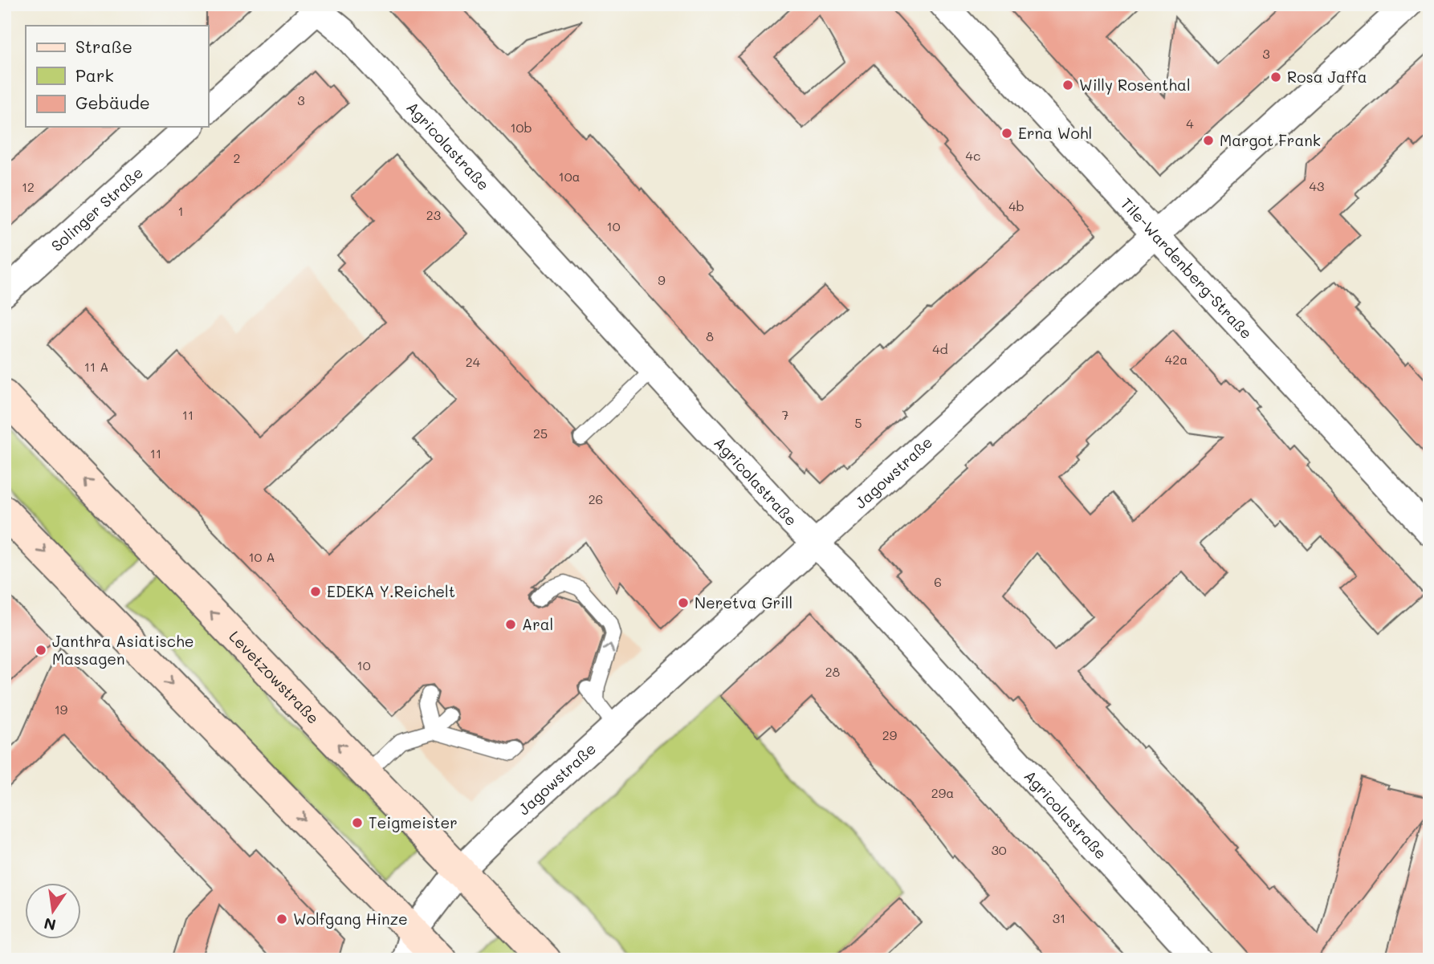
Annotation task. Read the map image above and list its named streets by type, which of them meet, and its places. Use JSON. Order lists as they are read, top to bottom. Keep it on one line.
{"streets":{"main road":["Levetzowstraße"],"street":["Agricolastraße","Solinger Straße","Tile-Wardenberg-Straße","Jagowstraße"]},"crossings":[["Agricolastraße","Jagowstraße"],["Tile-Wardenberg-Straße","Jagowstraße"],["Jagowstraße","Levetzowstraße"]],"places":["Rosa Jaffa","Willy Rosenthal","Erna Wohl","Margot Frank","EDEKA Y.Reichelt","Neretva Grill","Aral","Janthra Asiatische Massagen","Teigmeister","Wolfgang Hinze"],"house_numbers":["3","3","4","10b","4c","2","10a","43","12","4b","1","23","10","9","8","4d","42a","24","11 A","11","7","5","25","11","26","10 A","6","10","28","19","29","29a","30","31"],"legend":["Straße","Park","Gebäude"],"north":"bottom"}
